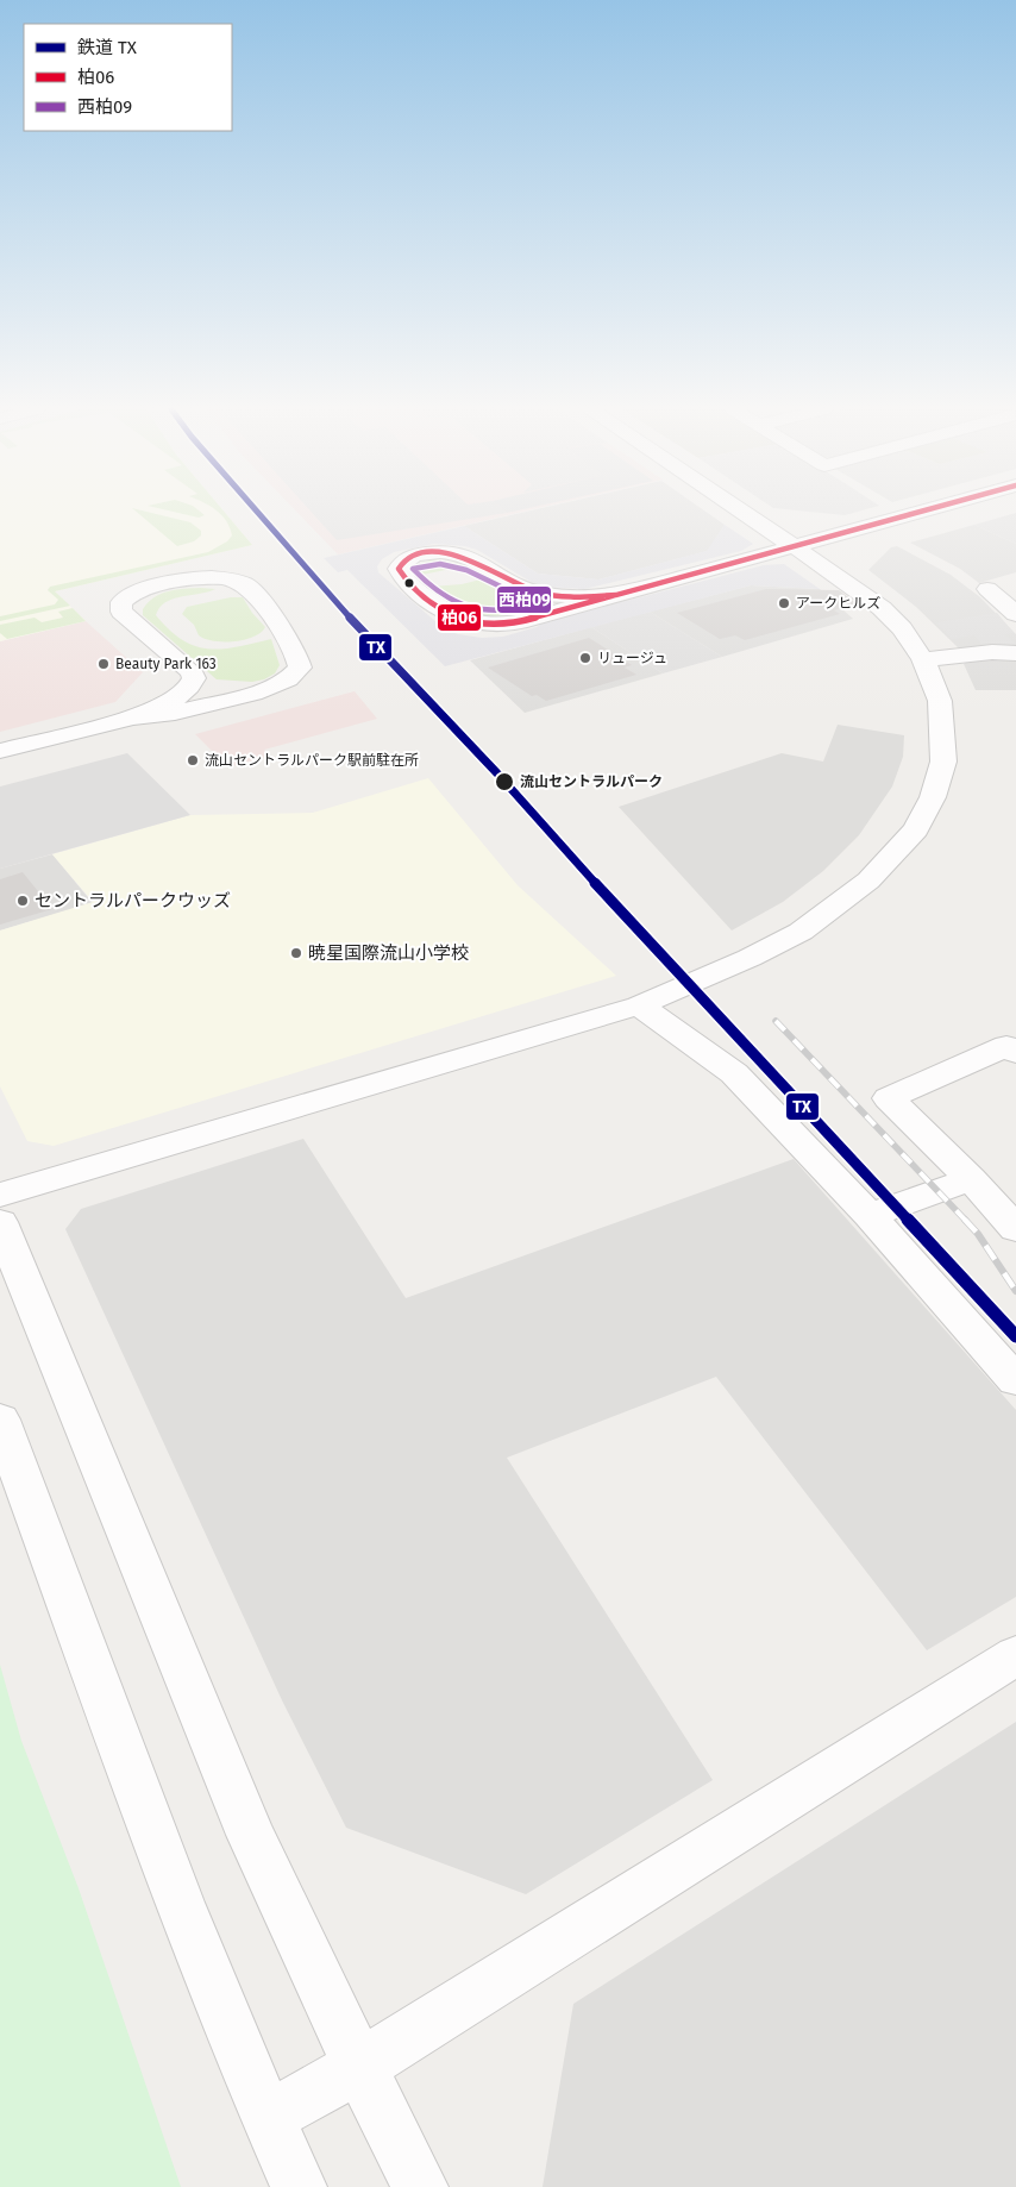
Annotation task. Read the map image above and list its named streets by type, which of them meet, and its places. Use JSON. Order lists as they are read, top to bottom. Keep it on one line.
{"places":["アークヒルズ","リュージュ","Beauty Park 163","流山セントラルパーク駅前駐在所","流山セントラルパーク","セントラルパークウッズ","暁星国際流山小学校"],"lines":["rail line TX","transit line 柏06","transit line 西柏09"],"legend":["鉄道 TX","柏06","西柏09"]}
